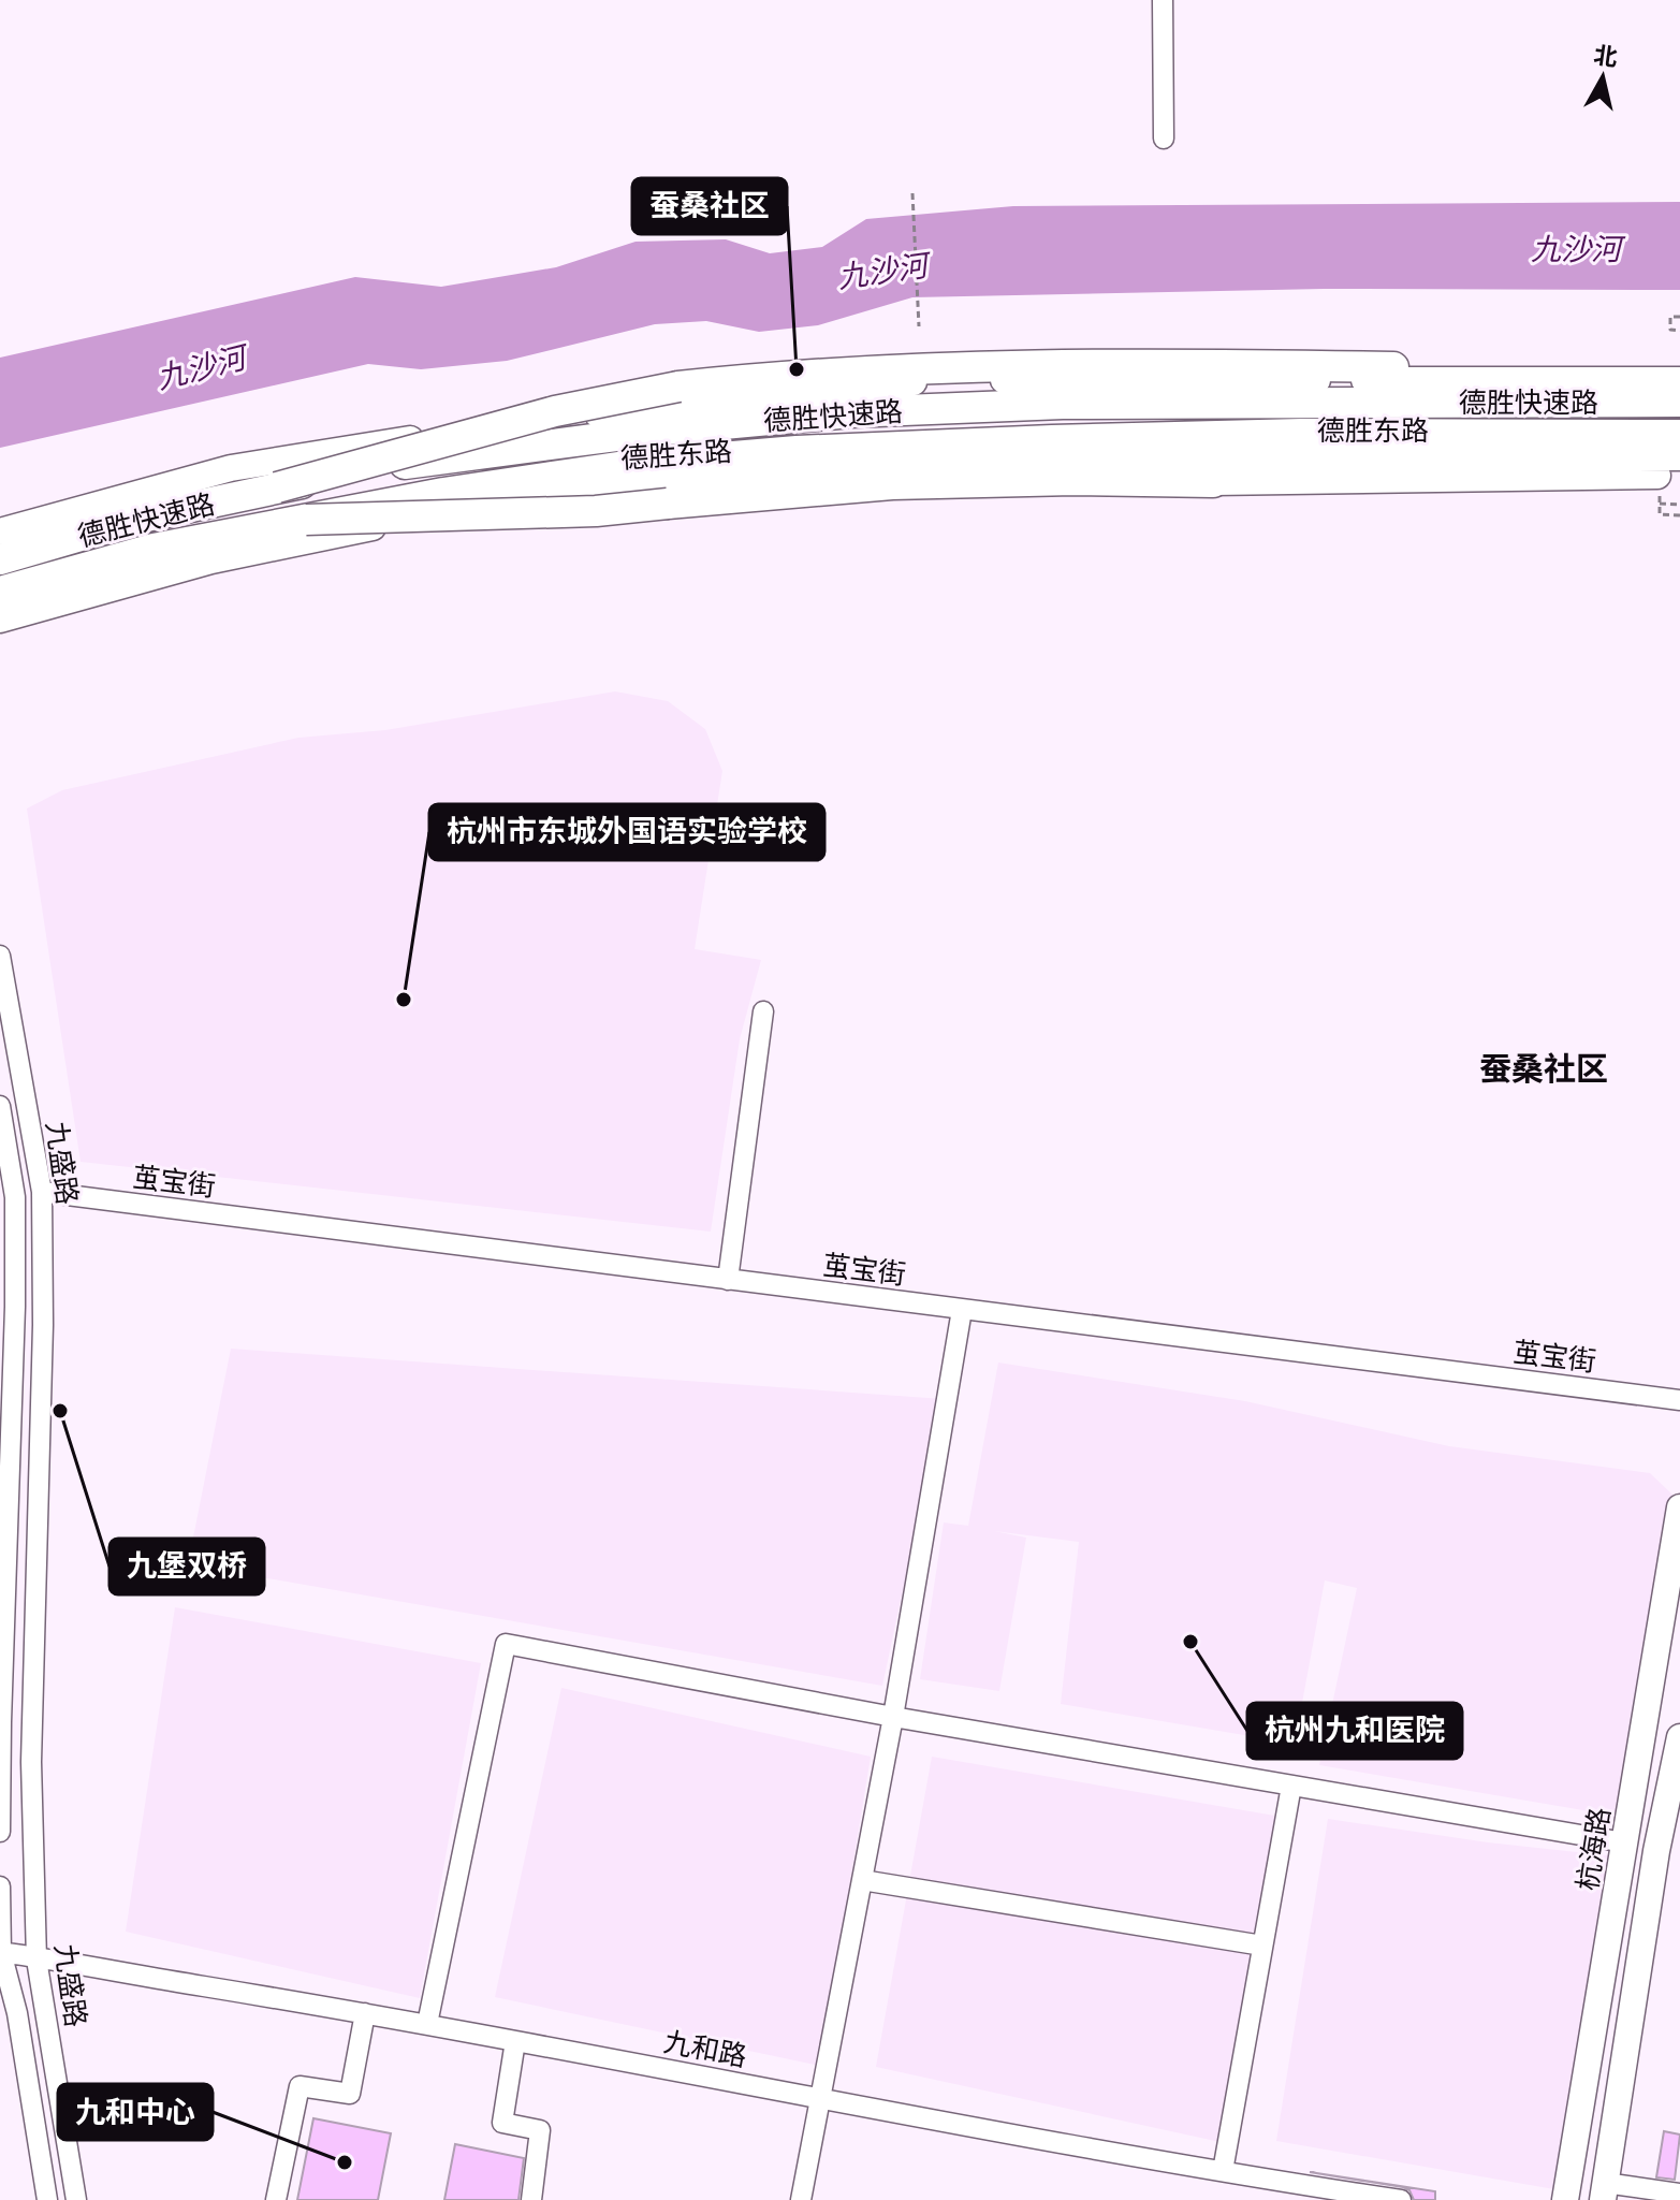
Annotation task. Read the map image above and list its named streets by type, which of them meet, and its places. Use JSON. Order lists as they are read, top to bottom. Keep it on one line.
{"streets":{"highway":["德胜快速路"],"main road":["德胜东路","杭海路"],"street":["九盛路","茧宝街","九和路"]},"crossings":[["九盛路","茧宝街"],["九盛路","九和路"]],"districts":["蚕桑社区"],"water":["九沙河"],"places":["蚕桑社区","杭州市东城外国语实验学校","九堡双桥","杭州九和医院","九和中心"],"north":"top"}
